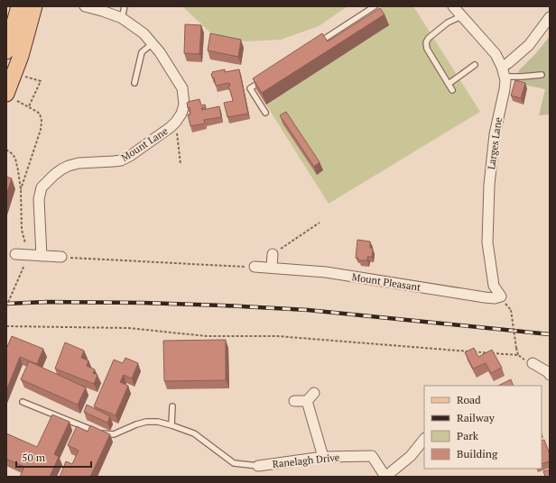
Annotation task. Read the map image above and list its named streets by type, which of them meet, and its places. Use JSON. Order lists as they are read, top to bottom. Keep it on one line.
{"streets":{"street":["Larges Lane","Mount Lane","Mount Pleasant","Ranelagh Drive"]},"crossings":[["Larges Lane","Mount Pleasant"]],"legend":["Road","Railway","Park","Building"],"scale_bar":"50 m"}
